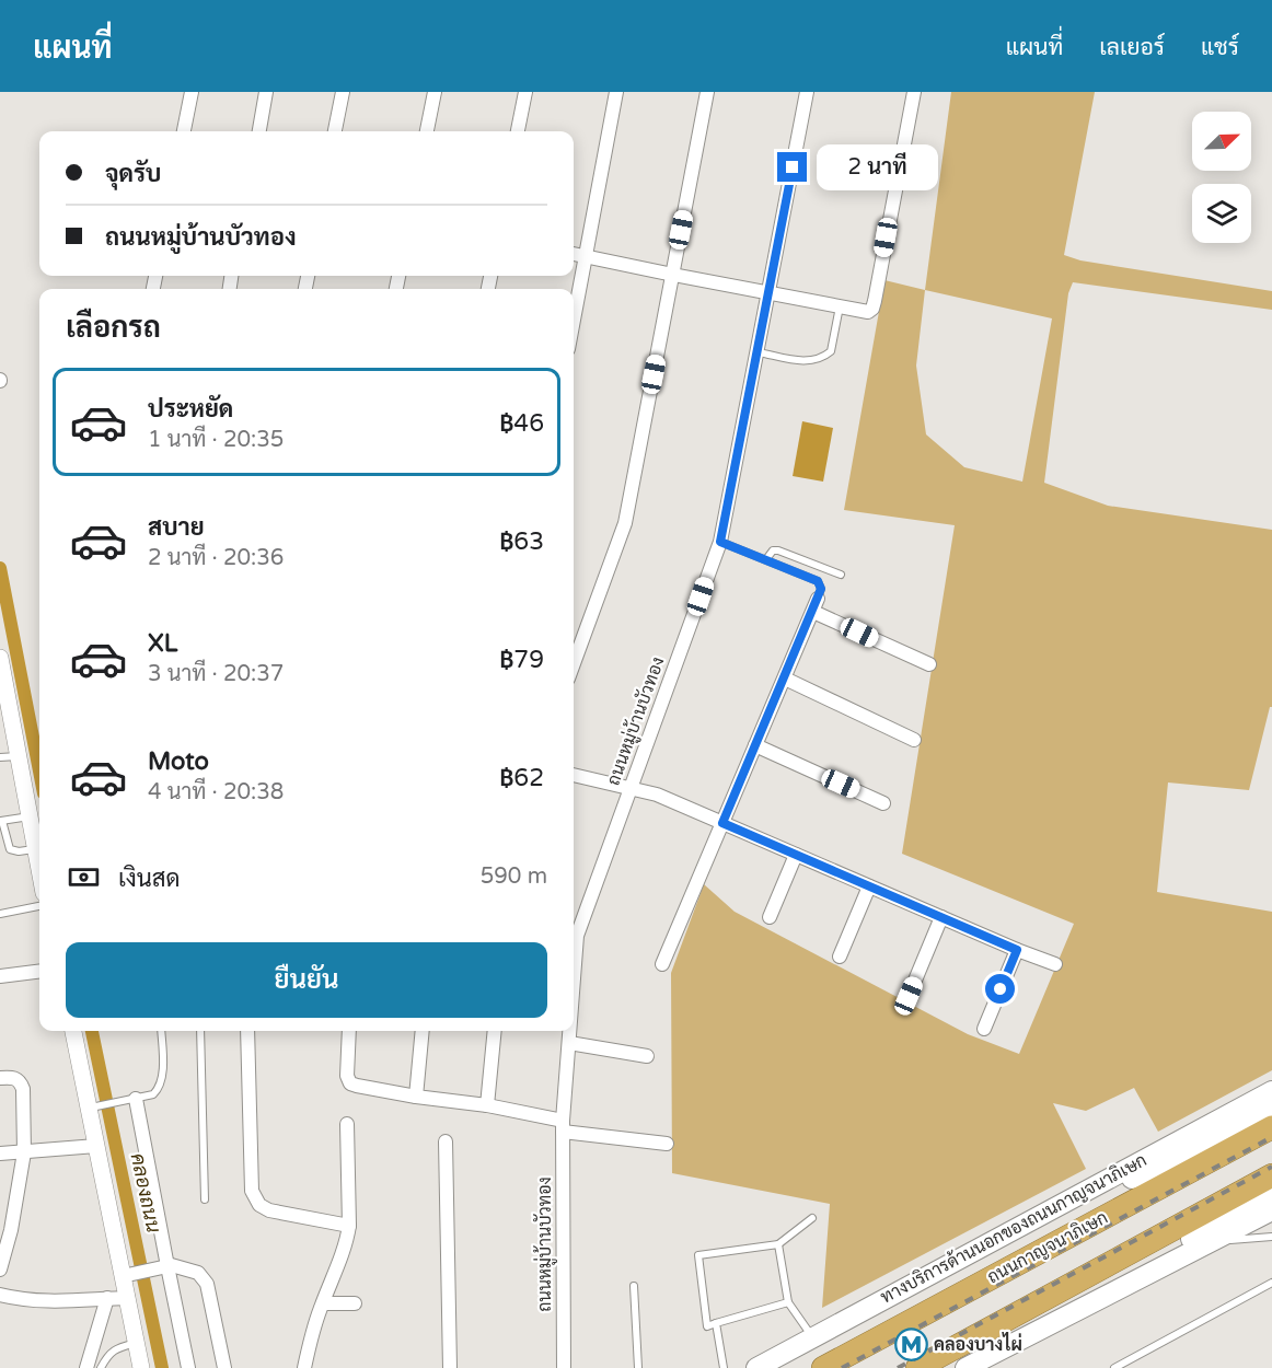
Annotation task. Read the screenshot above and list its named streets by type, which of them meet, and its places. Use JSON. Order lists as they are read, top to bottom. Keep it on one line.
{"streets":{"highway":["ถนนกาญจนาภิเษก"],"main road":["ทางบริการด้านนอกของถนนกาญจนาภิเษก"],"street":["ถนนหมู่บ้านบัวทอง"]},"water":["คลองถนน"],"places":{"metro station":["คลองบางไผ่"]},"north":"top right","page":{"header":"แผนที่","nav":["แผนที่","เลเยอร์","แชร์"],"banner":["จุดรับ","ถนนหมู่บ้านบัวทอง"],"bubble":"2 นาที","heading":"เลือกรถ","list":[{"name":"ประหยัด","note":"1 นาที · 20:35","value":"฿46"},{"name":"สบาย","note":"2 นาที · 20:36","value":"฿63"},{"name":"XL","note":"3 นาที · 20:37","value":"฿79"},{"name":"Moto","note":"4 นาที · 20:38","value":"฿62"}],"pay":["เงินสด","590 m"],"buttons":"ยืนยัน"}}
